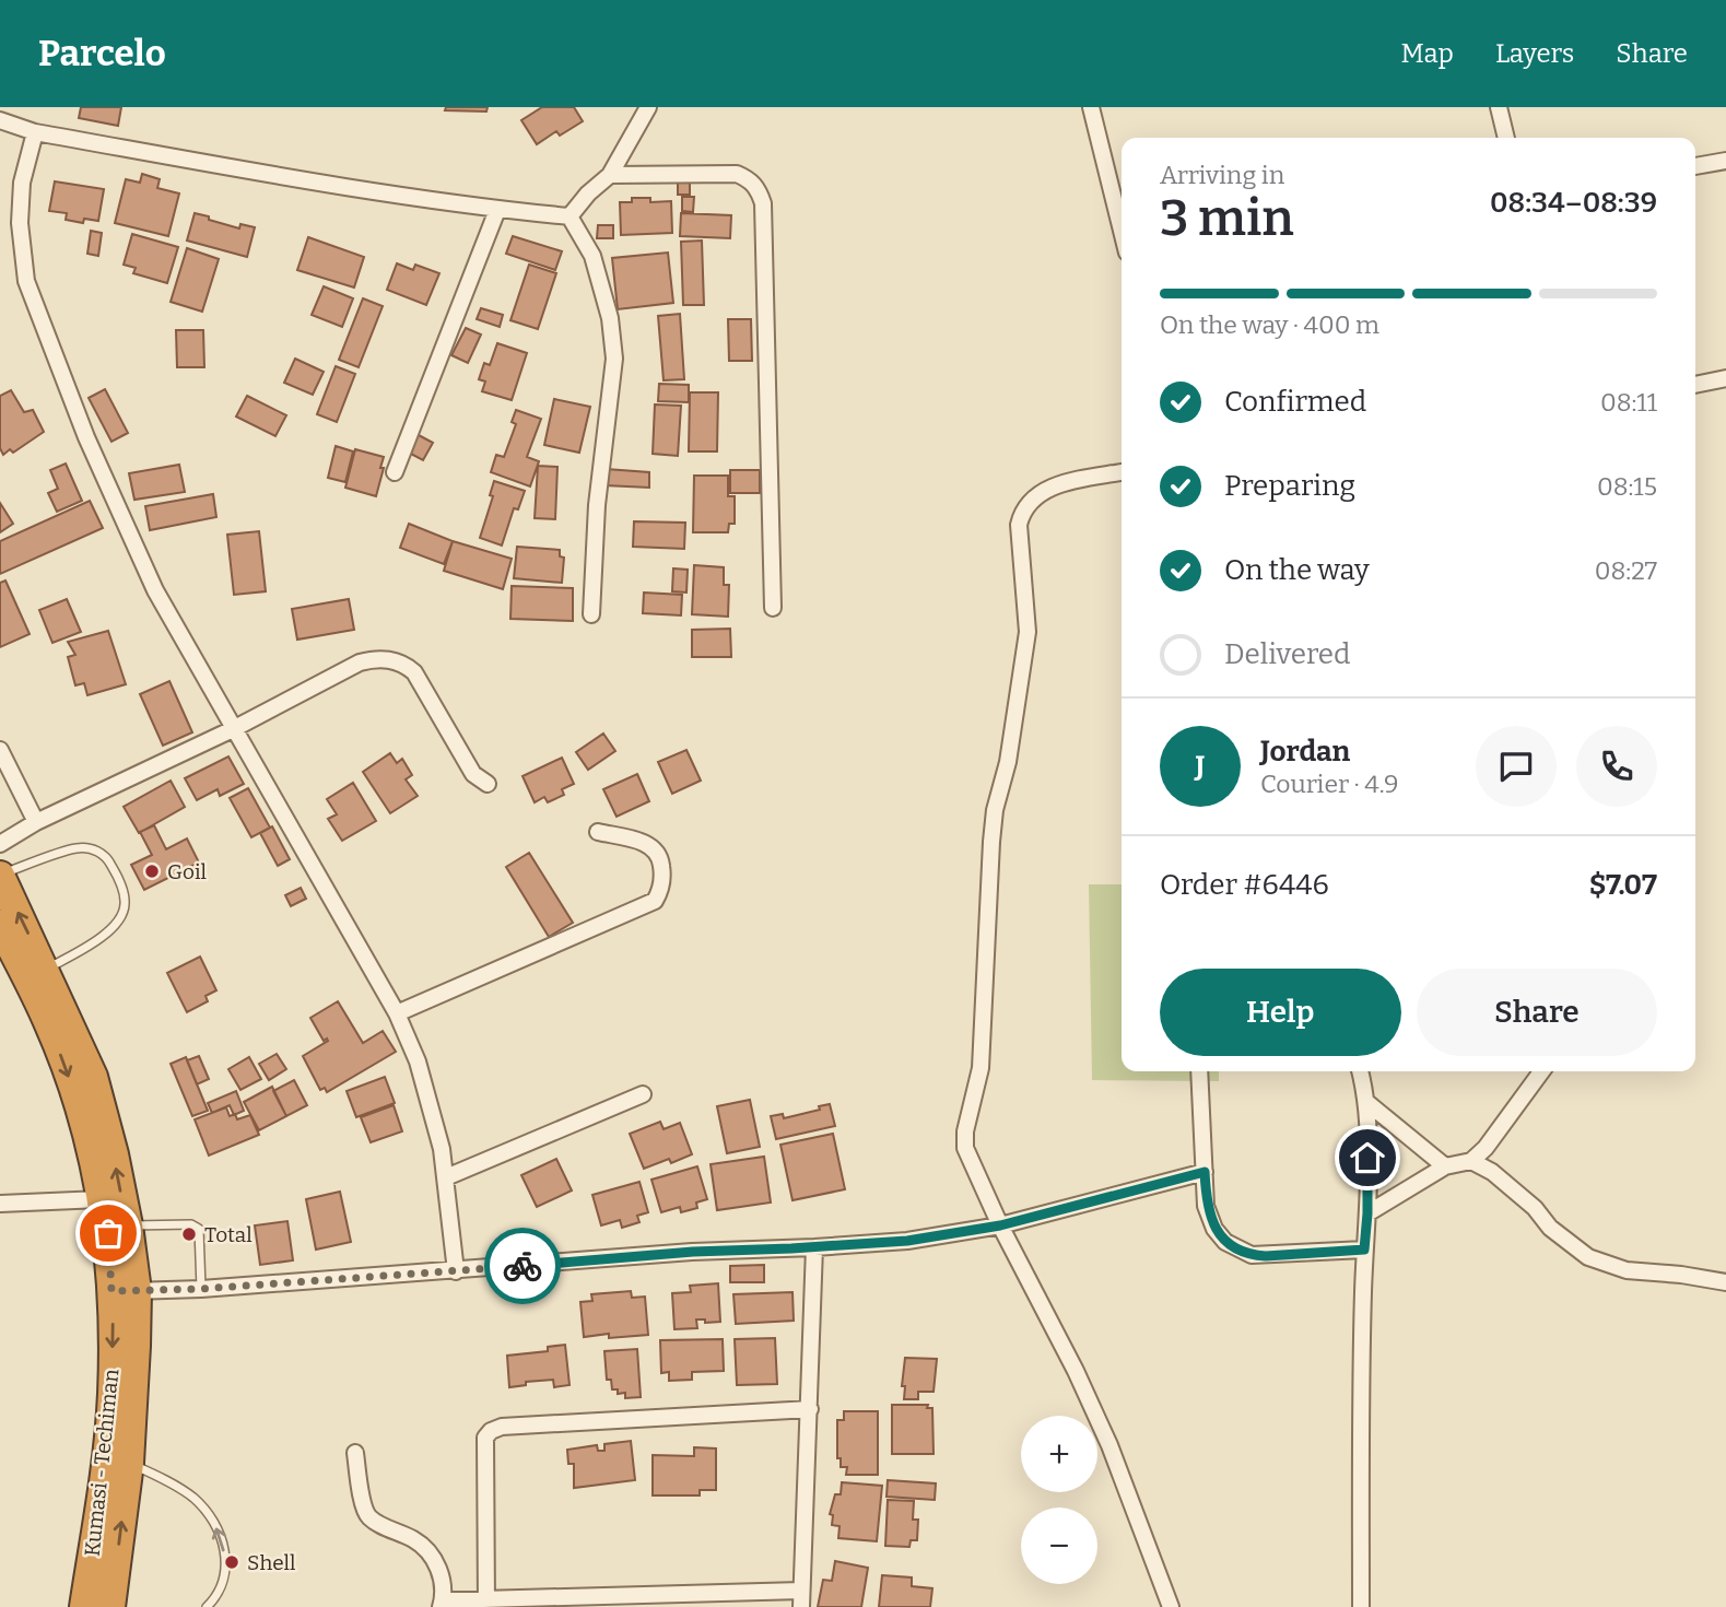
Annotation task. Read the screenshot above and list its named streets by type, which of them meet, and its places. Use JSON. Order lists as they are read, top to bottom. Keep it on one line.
{"streets":{"highway":["Kumasi - Techiman"]},"places":["Goil","Total","Shell"],"page":{"header":"Parcelo","nav":["Map","Layers","Share"],"heading":["3 min","Arriving in","08:34–08:39"],"panel":["Jordan","Courier · 4.9","Order #6446","$7.07"],"bar":"On the way · 400 m","list":[["Confirmed","08:11"],["Preparing","08:15"],["On the way","08:27"],"Delivered"],"round":"J","buttons":["Help","Share"],"map_buttons":["+","−"]}}
